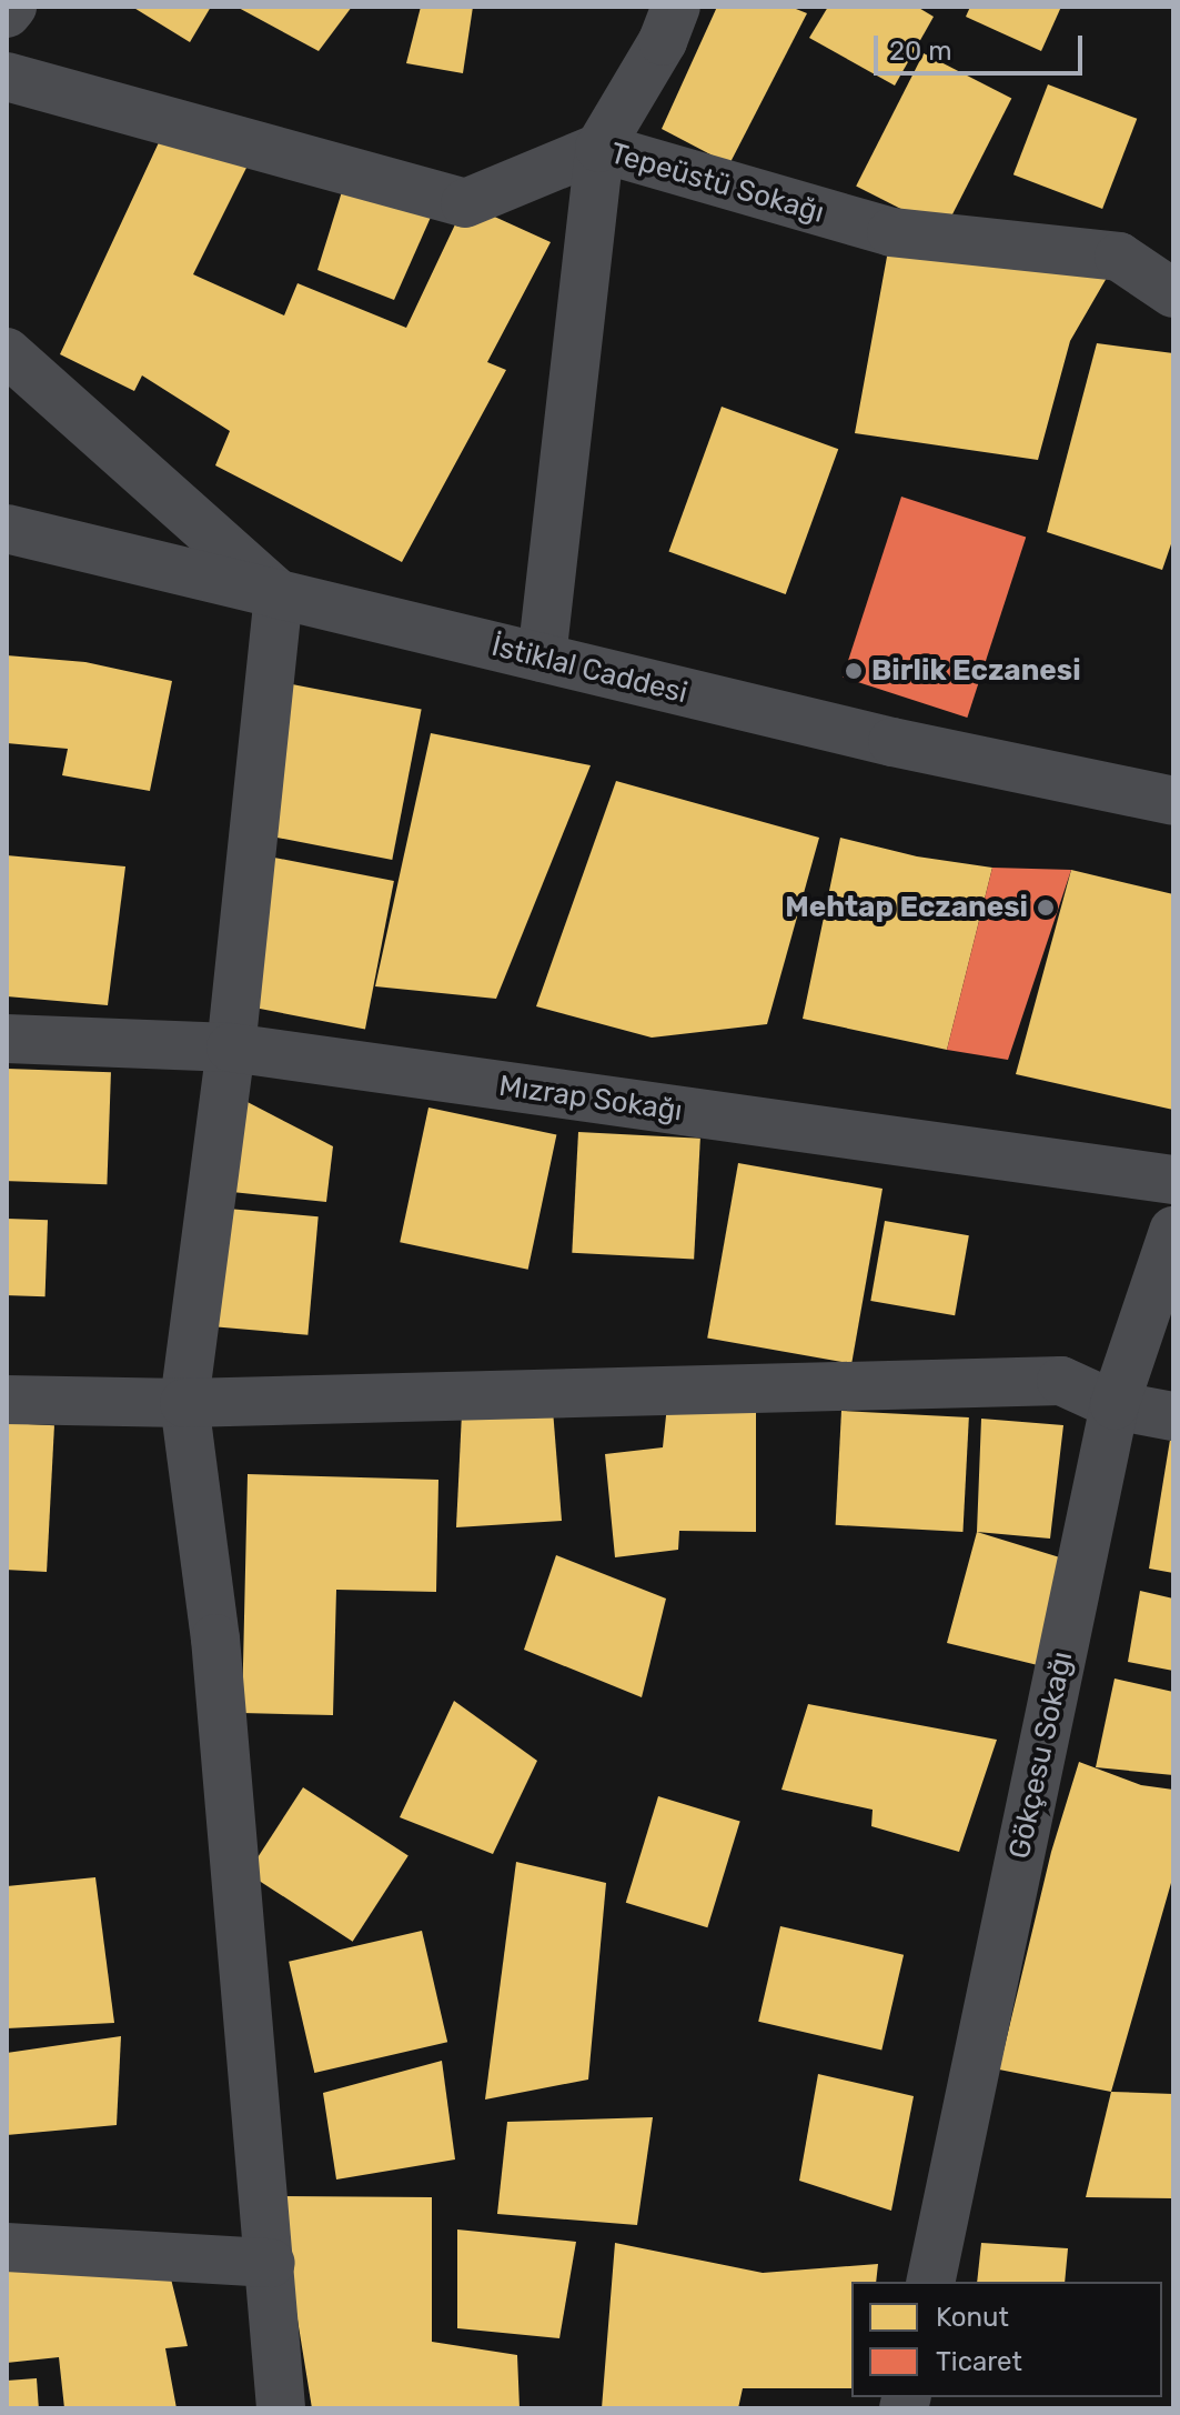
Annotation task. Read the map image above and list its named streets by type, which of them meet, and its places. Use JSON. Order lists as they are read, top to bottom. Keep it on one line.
{"streets":{"street":["Tepeüstü Sokağı","İstiklal Caddesi","Mızrap Sokağı","Gökçesu Sokağı"]},"places":["Birlik Eczanesi","Mehtap Eczanesi"],"legend":["Konut","Ticaret"],"scale_bar":"20 m"}
